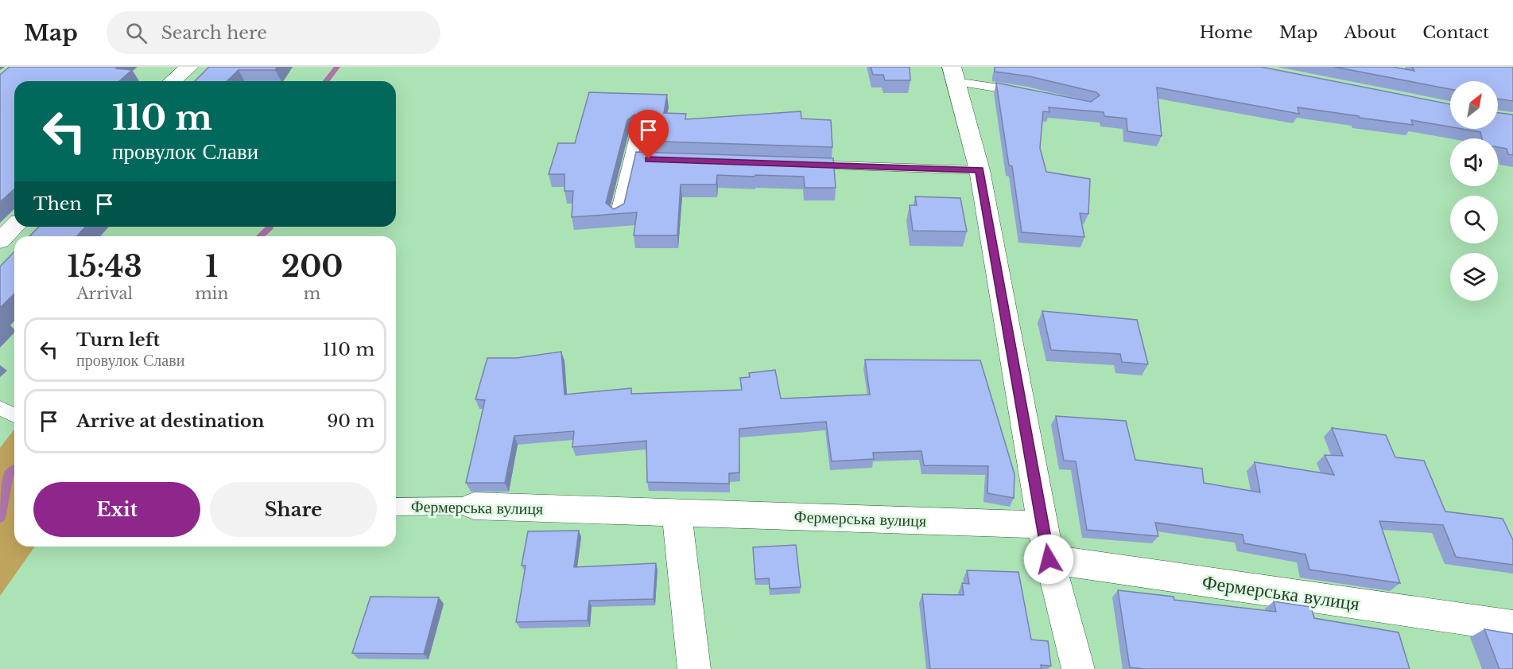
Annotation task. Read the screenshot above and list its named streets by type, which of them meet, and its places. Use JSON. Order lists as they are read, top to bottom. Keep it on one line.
{"streets":{"street":["Фермерська вулиця"]},"north":"top right","page":{"header":"Map","search":"Search here","nav":["Home","Map","About","Contact"],"turn":["110 m","провулок Слави"],"then":"Then","eta":["15:43","Arrival","1","min","200","m"],"list":[{"name":"Turn left","note":"провулок Слави","value":"110 m"},{"name":"Arrive at destination","value":"90 m"}],"buttons":["Exit","Share"]}}
